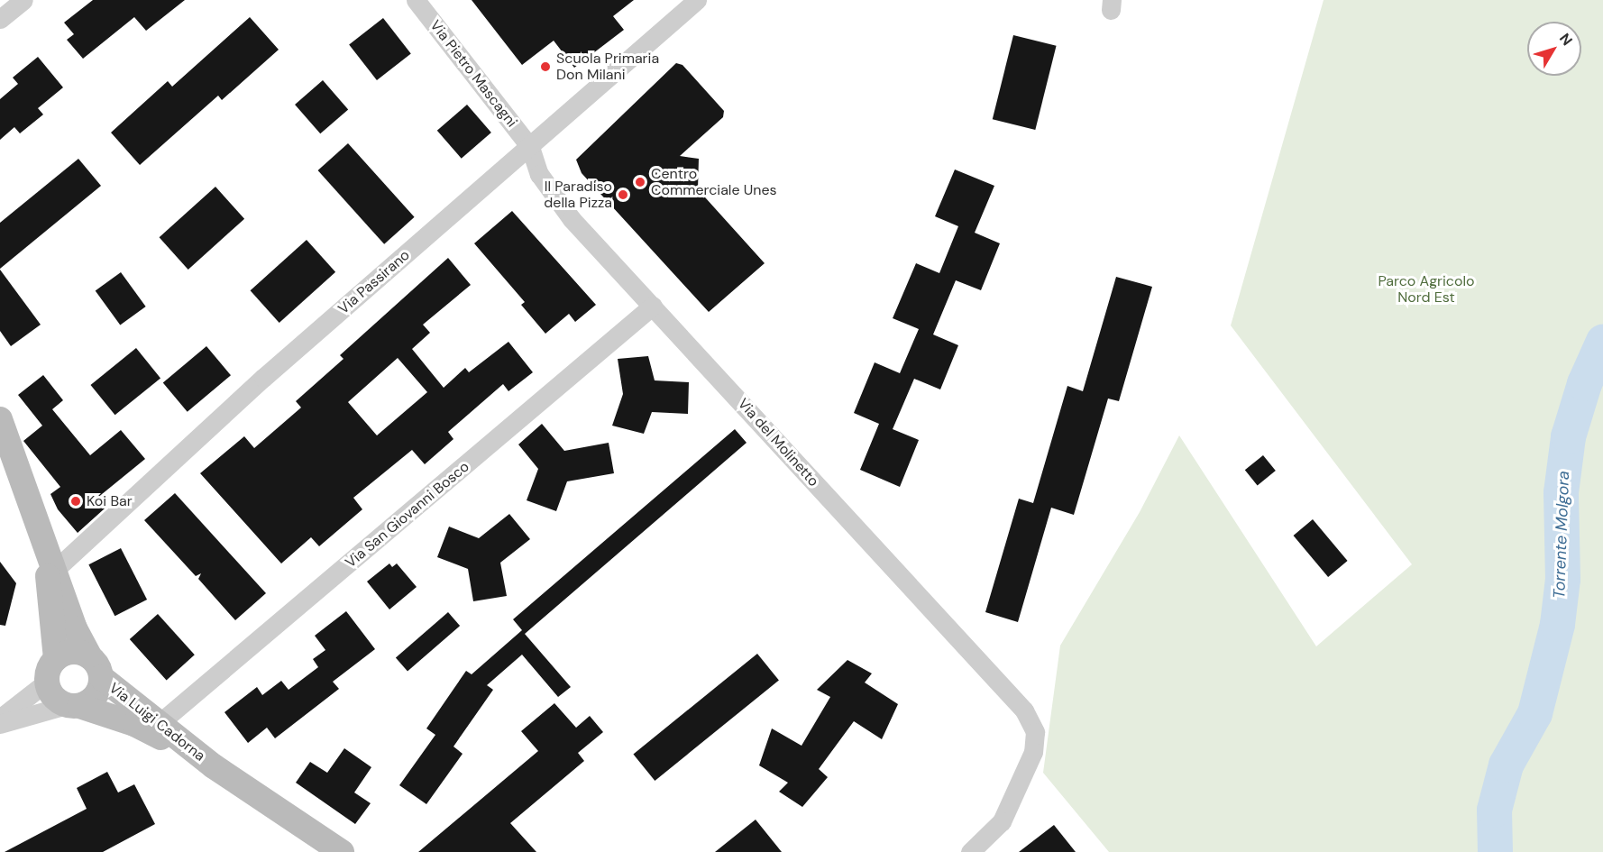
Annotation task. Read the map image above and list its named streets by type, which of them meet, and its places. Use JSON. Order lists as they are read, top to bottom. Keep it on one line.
{"streets":{"street":["Via Pietro Mascagni","Via Passirano","Via del Molinetto","Via San Giovanni Bosco","Via Luigi Cadorna"]},"crossings":[["Via Pietro Mascagni","Via Passirano"],["Via Pietro Mascagni","Via del Molinetto"],["Via Passirano","Via del Molinetto"],["Via del Molinetto","Via San Giovanni Bosco"],["Via San Giovanni Bosco","Via Luigi Cadorna"]],"water":["Torrente Molgora"],"parks":["Parco Agricolo Nord Est"],"places":["Scuola Primaria Don Milani","Centro Commerciale Unes","Il Paradiso della Pizza","Koi Bar"],"north":"top right"}
